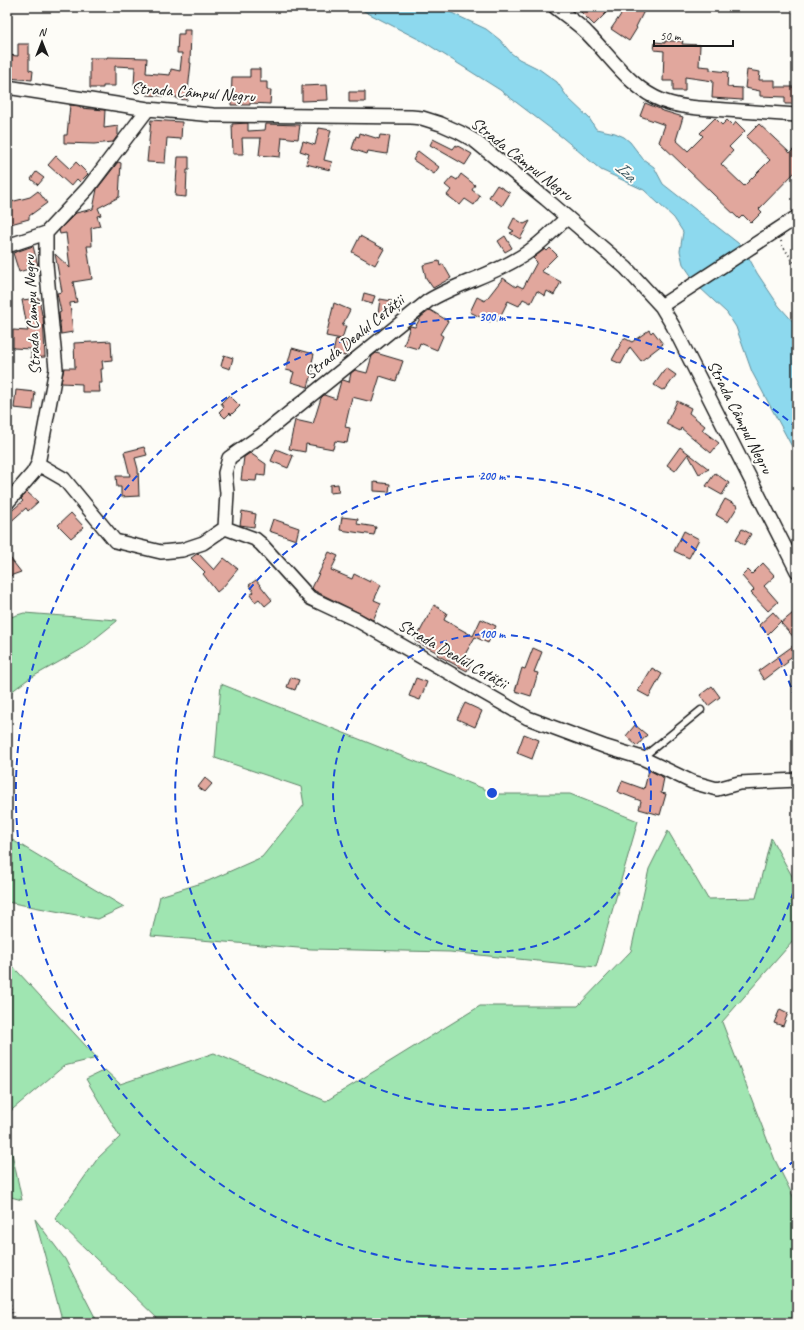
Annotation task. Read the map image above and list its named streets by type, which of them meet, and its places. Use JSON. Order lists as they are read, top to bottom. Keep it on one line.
{"streets":{"street":["Strada Câmpul Negru","Strada Campu Negru","Strada Dealul Cetății"]},"crossings":[["Strada Câmpul Negru","Strada Campu Negru"],["Strada Câmpul Negru","Strada Dealul Cetății"]],"water":["Iza"],"scale_bar":"50 m","north":"top","rings":["300 m","200 m","100 m"]}
